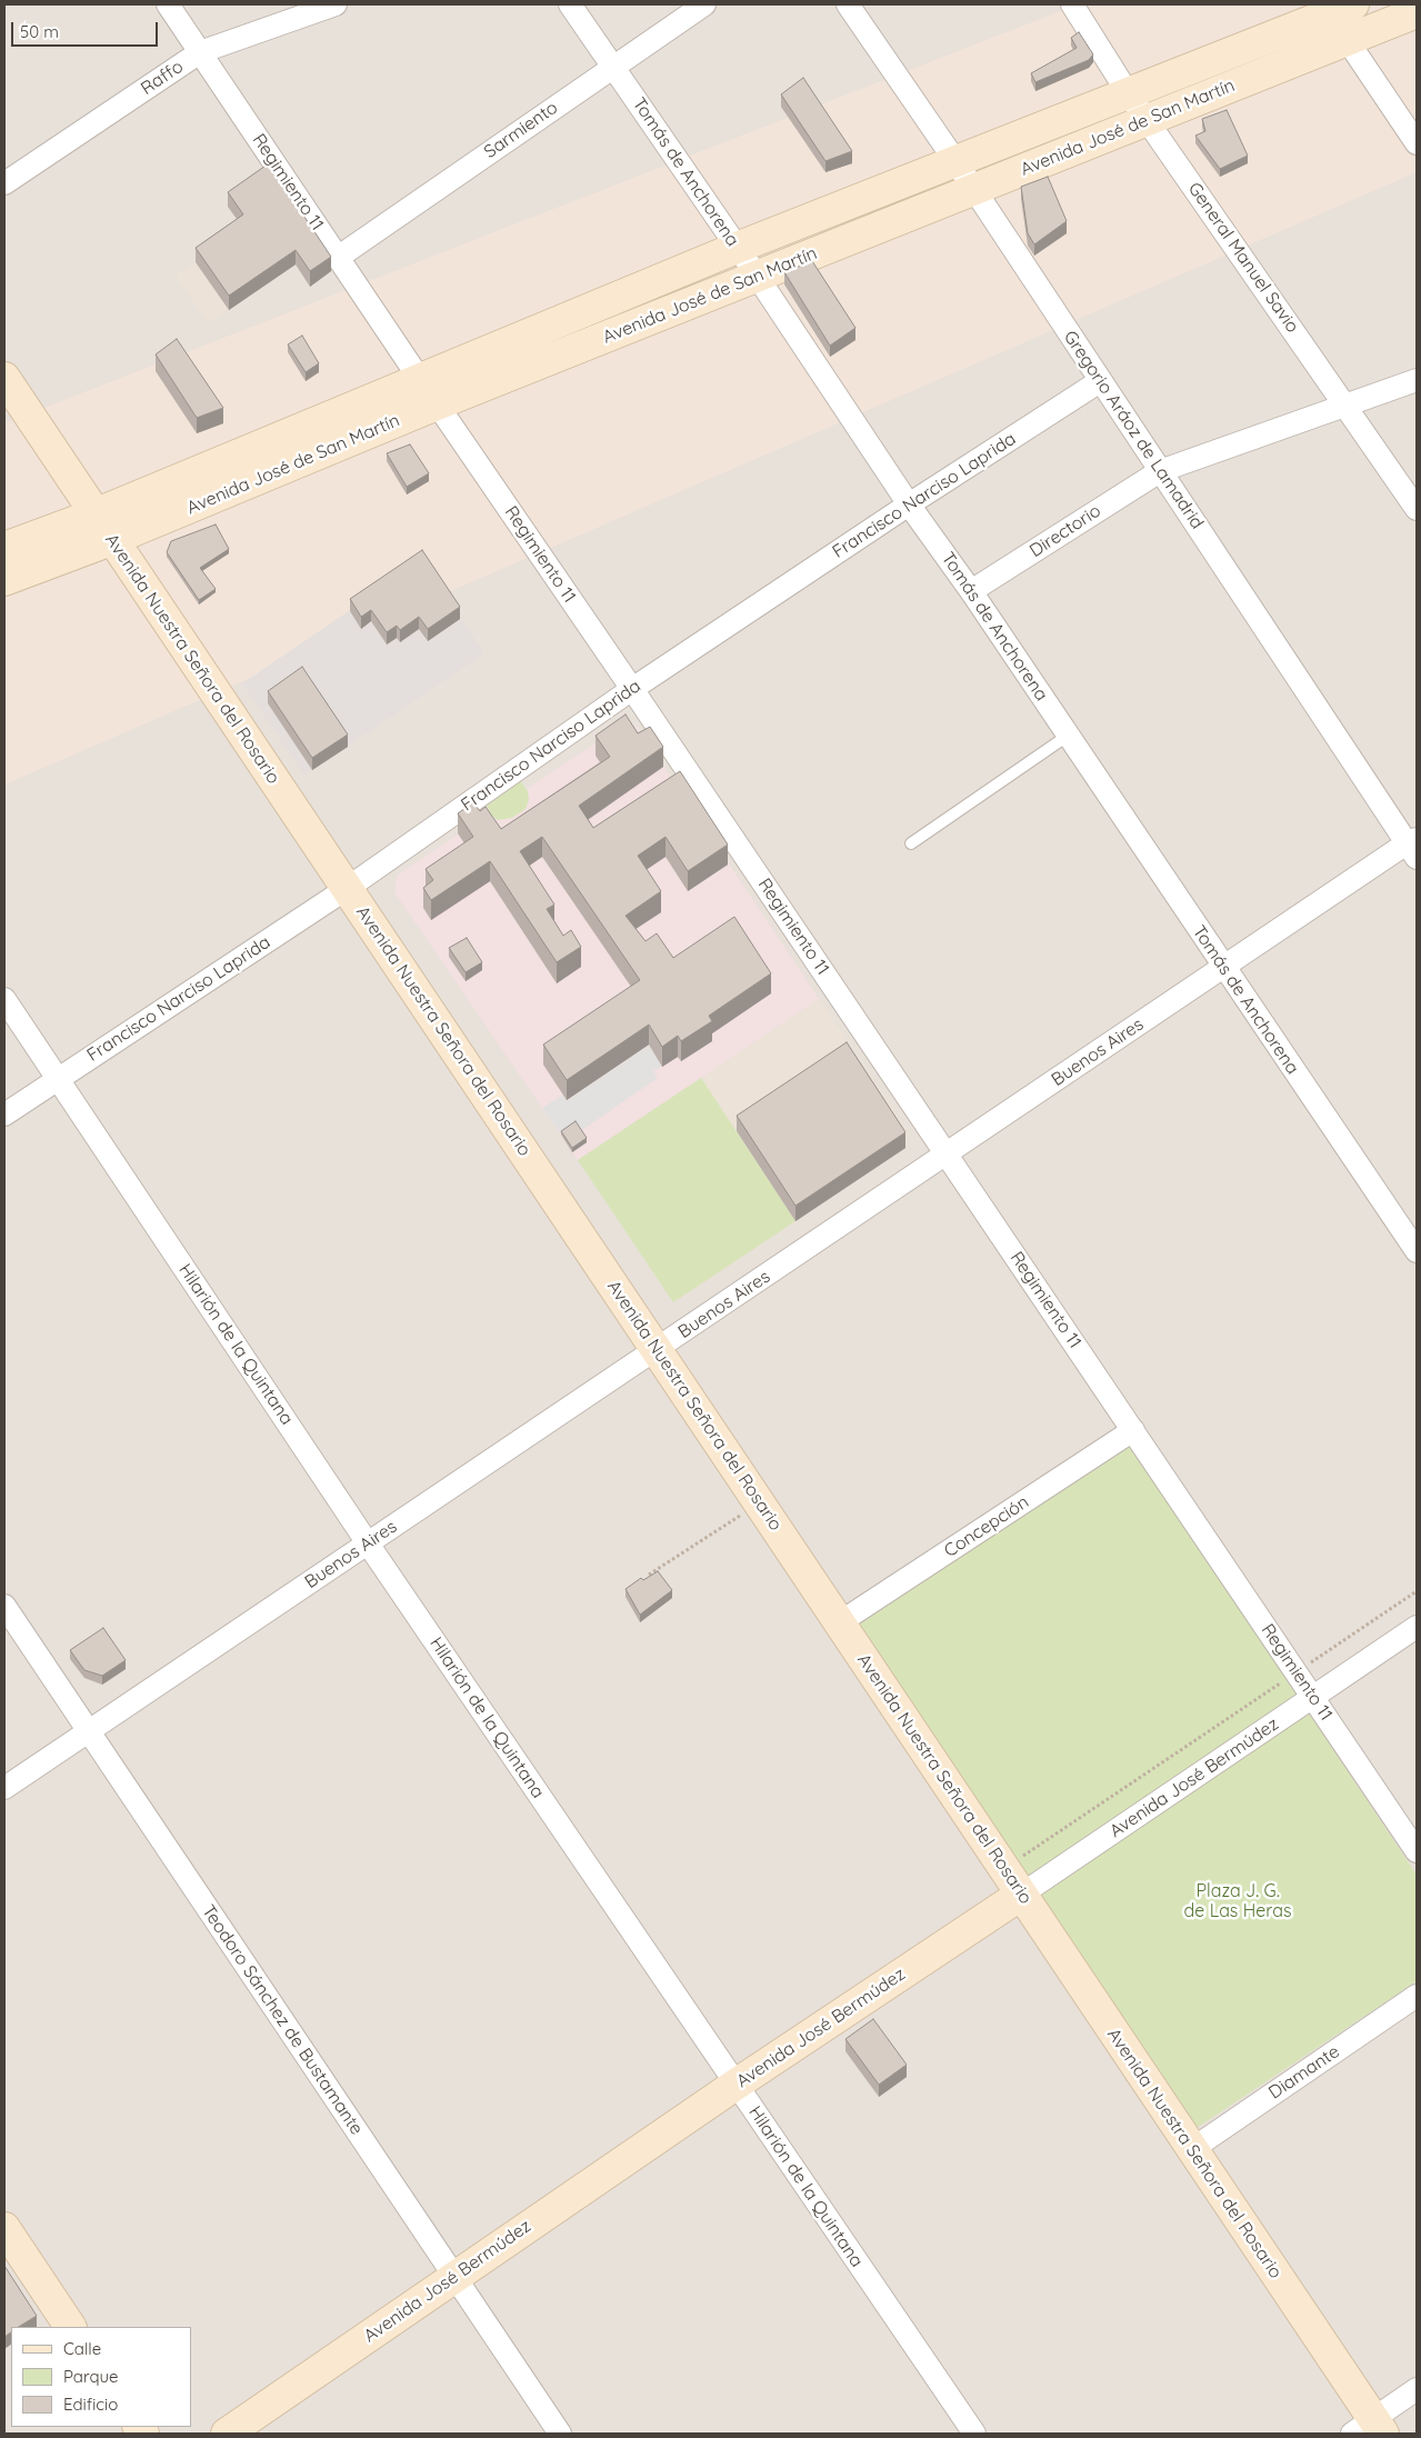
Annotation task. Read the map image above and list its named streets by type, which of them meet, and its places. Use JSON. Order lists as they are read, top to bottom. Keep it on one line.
{"streets":{"street":["Raffo","Avenida José de San Martín","Sarmiento","Tomás de Anchorena","Regimiento 11","General Manuel Savio","Gregorio Aráoz de Lamadrid","Francisco Narciso Laprida","Directorio","Avenida Nuestra Señora del Rosario","Buenos Aires","Hilarión de la Quintana","Concepción","Avenida José Bermúdez","Teodoro Sánchez de Bustamante","Diamante"]},"crossings":[["Raffo","Regimiento 11"],["Avenida José de San Martín","Tomás de Anchorena"],["Avenida José de San Martín","Regimiento 11"],["Avenida José de San Martín","General Manuel Savio"],["Avenida José de San Martín","Gregorio Aráoz de Lamadrid"],["Avenida José de San Martín","Avenida Nuestra Señora del Rosario"],["Sarmiento","Tomás de Anchorena"],["Sarmiento","Regimiento 11"],["Tomás de Anchorena","Francisco Narciso Laprida"],["Tomás de Anchorena","Directorio"],["Tomás de Anchorena","Buenos Aires"],["Regimiento 11","Francisco Narciso Laprida"],["Regimiento 11","Buenos Aires"],["Regimiento 11","Concepción"],["Regimiento 11","Avenida José Bermúdez"],["Gregorio Aráoz de Lamadrid","Francisco Narciso Laprida"],["Gregorio Aráoz de Lamadrid","Directorio"],["Gregorio Aráoz de Lamadrid","Buenos Aires"],["Francisco Narciso Laprida","Avenida Nuestra Señora del Rosario"],["Francisco Narciso Laprida","Hilarión de la Quintana"],["Avenida Nuestra Señora del Rosario","Buenos Aires"],["Avenida Nuestra Señora del Rosario","Concepción"],["Avenida Nuestra Señora del Rosario","Avenida José Bermúdez"],["Avenida Nuestra Señora del Rosario","Diamante"],["Buenos Aires","Hilarión de la Quintana"],["Buenos Aires","Teodoro Sánchez de Bustamante"],["Hilarión de la Quintana","Avenida José Bermúdez"],["Avenida José Bermúdez","Teodoro Sánchez de Bustamante"]],"parks":["Plaza J. G. de Las Heras"],"legend":["Calle","Parque","Edificio"],"scale_bar":"50 m"}
